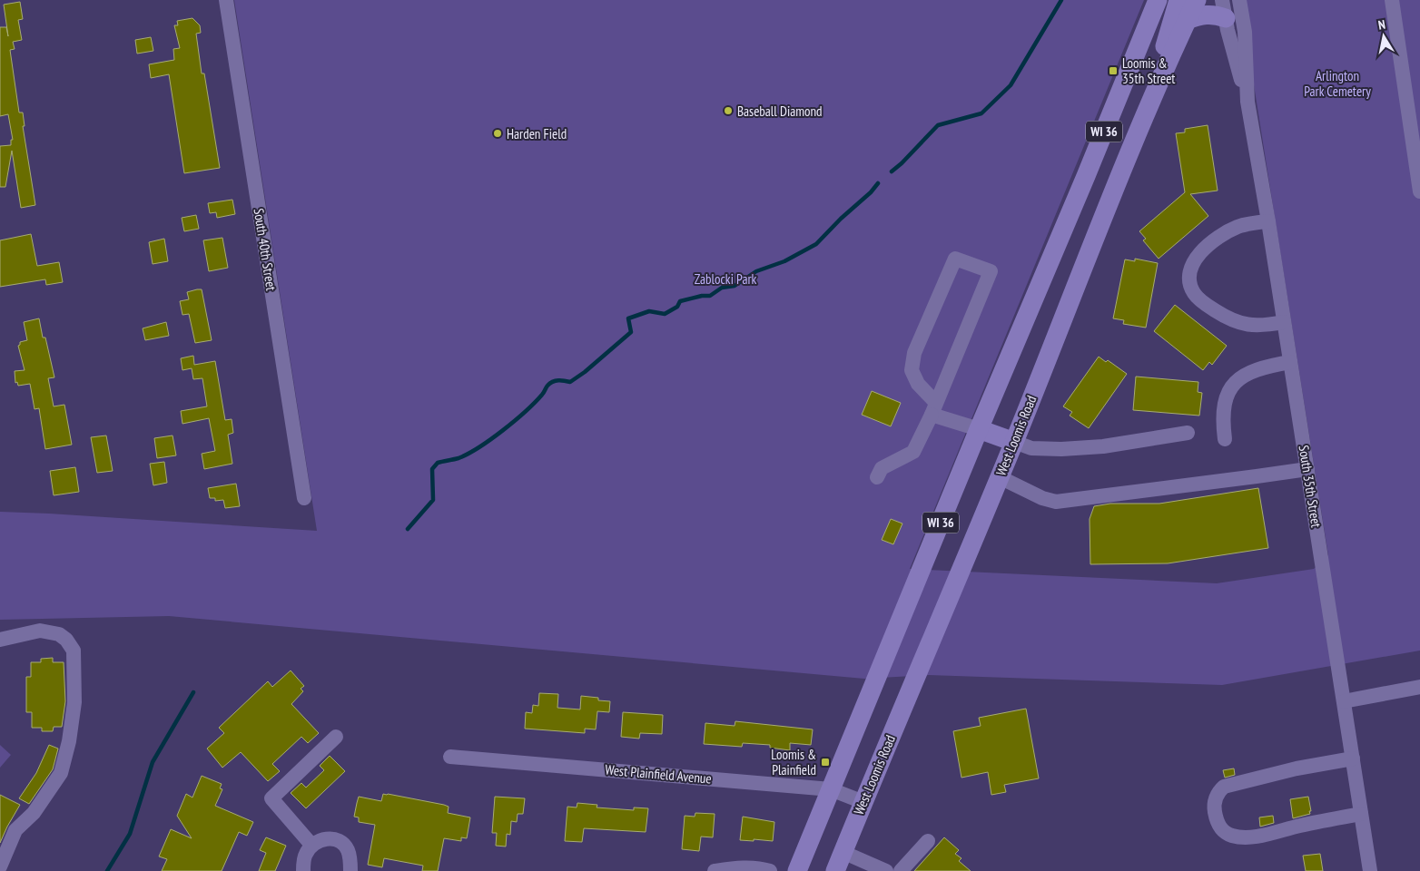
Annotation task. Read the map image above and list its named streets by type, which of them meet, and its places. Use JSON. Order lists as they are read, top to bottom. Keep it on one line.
{"streets":{"main road":["WI 36","West Loomis Road"],"street":["South 40th Street","South 35th Street","West Plainfield Avenue"]},"crossings":[["WI 36","West Plainfield Avenue"],["West Loomis Road","West Plainfield Avenue"]],"parks":["Arlington Park Cemetery","Zablocki Park"],"places":{"transit":["Loomis & 35th Street","Loomis & Plainfield"],"other":["Baseball Diamond","Harden Field"]},"north":"top"}
